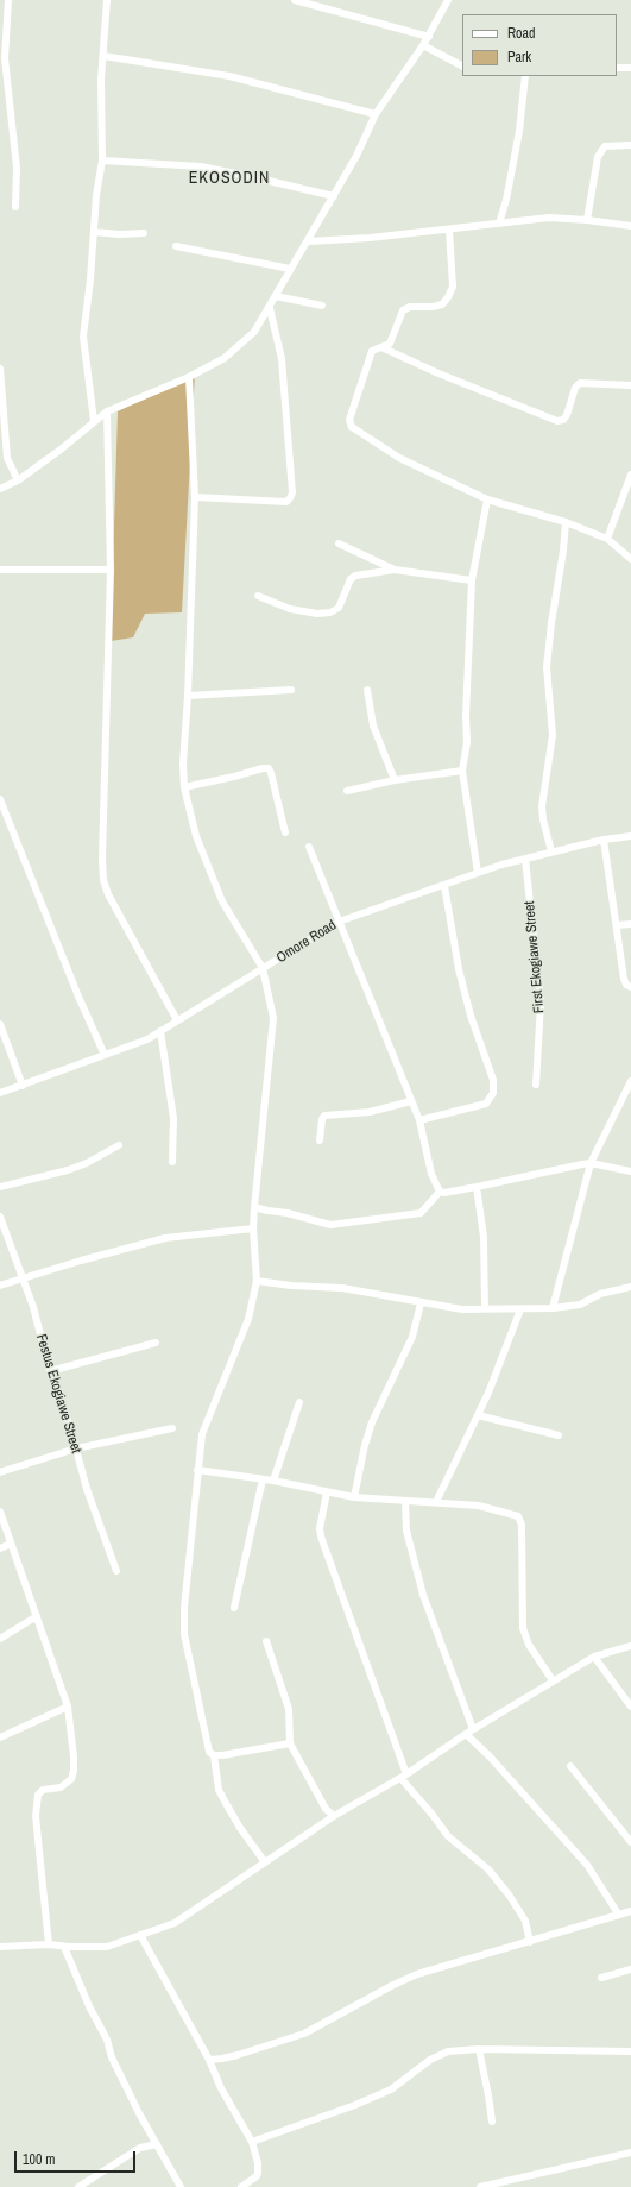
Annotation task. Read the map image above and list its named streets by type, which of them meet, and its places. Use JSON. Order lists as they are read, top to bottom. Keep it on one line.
{"streets":{"street":["Omore Road","First Ekogiawe Street","Festus Ekogiawe Street"]},"crossings":[["Omore Road","First Ekogiawe Street"]],"districts":["EKOSODIN"],"legend":["Road","Park"],"scale_bar":"100 m"}
